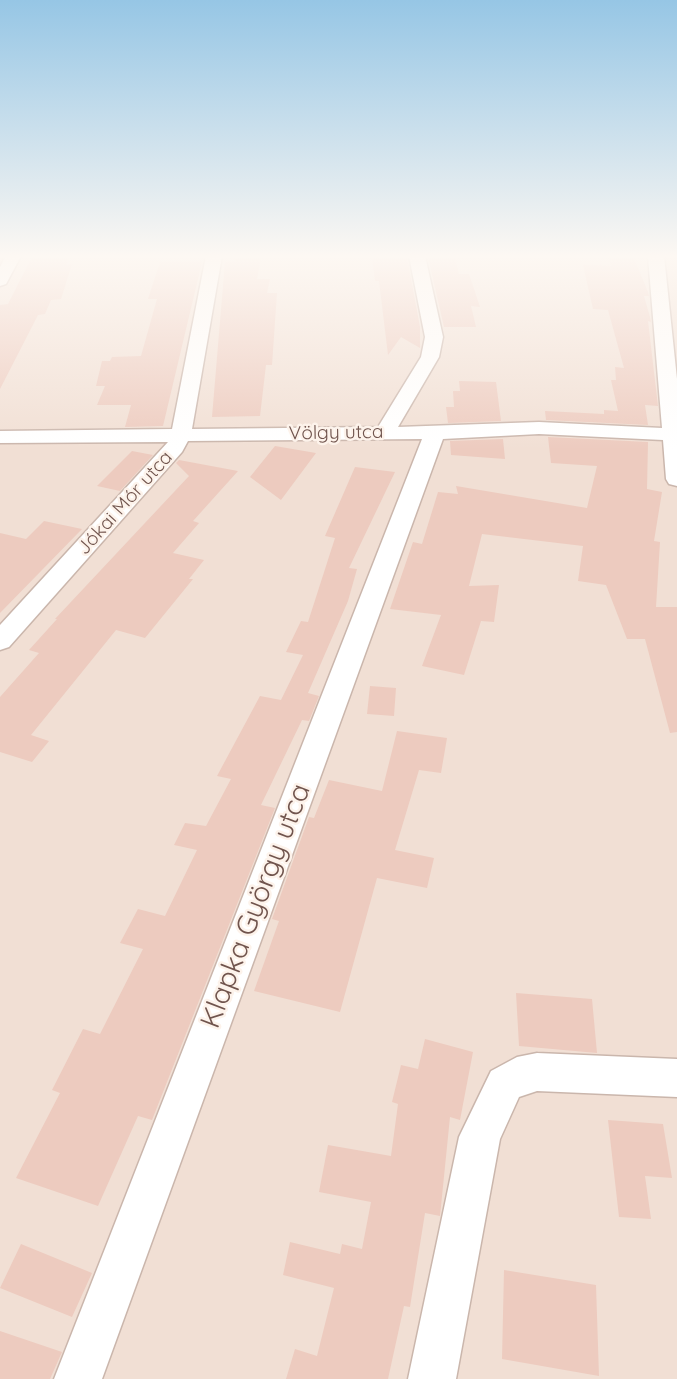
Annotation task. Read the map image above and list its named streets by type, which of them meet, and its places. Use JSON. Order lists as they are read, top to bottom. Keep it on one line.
{"streets":{"street":["Völgy utca","Jókai Mór utca","Klapka György utca"]},"crossings":[["Völgy utca","Jókai Mór utca"],["Völgy utca","Klapka György utca"]]}
